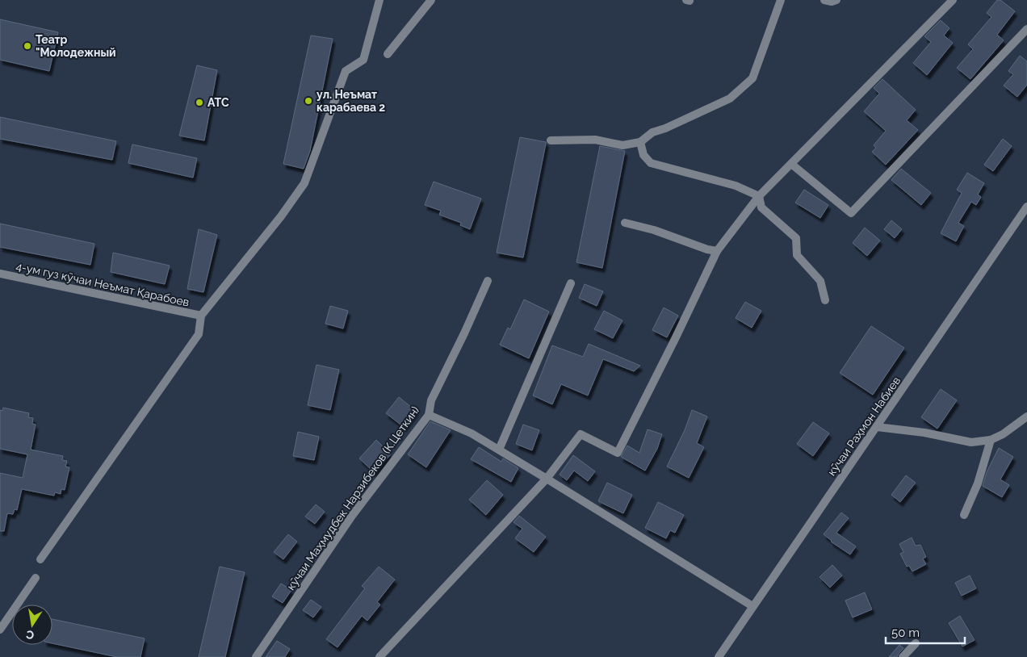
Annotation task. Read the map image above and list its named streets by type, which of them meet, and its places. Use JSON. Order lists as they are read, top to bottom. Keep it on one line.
{"streets":{"street":["4-ум гуз кӯчаи Неъмат Қарабоев","кӯчаи Раҳмон Набиев","кӯчаи Маҳмудбек Нарзибеков (К.Цеткин)"]},"places":["Театр \"Молодежный","ул. Неъмат карабаева 2","АТС"],"scale_bar":"50 m","north":"bottom"}
